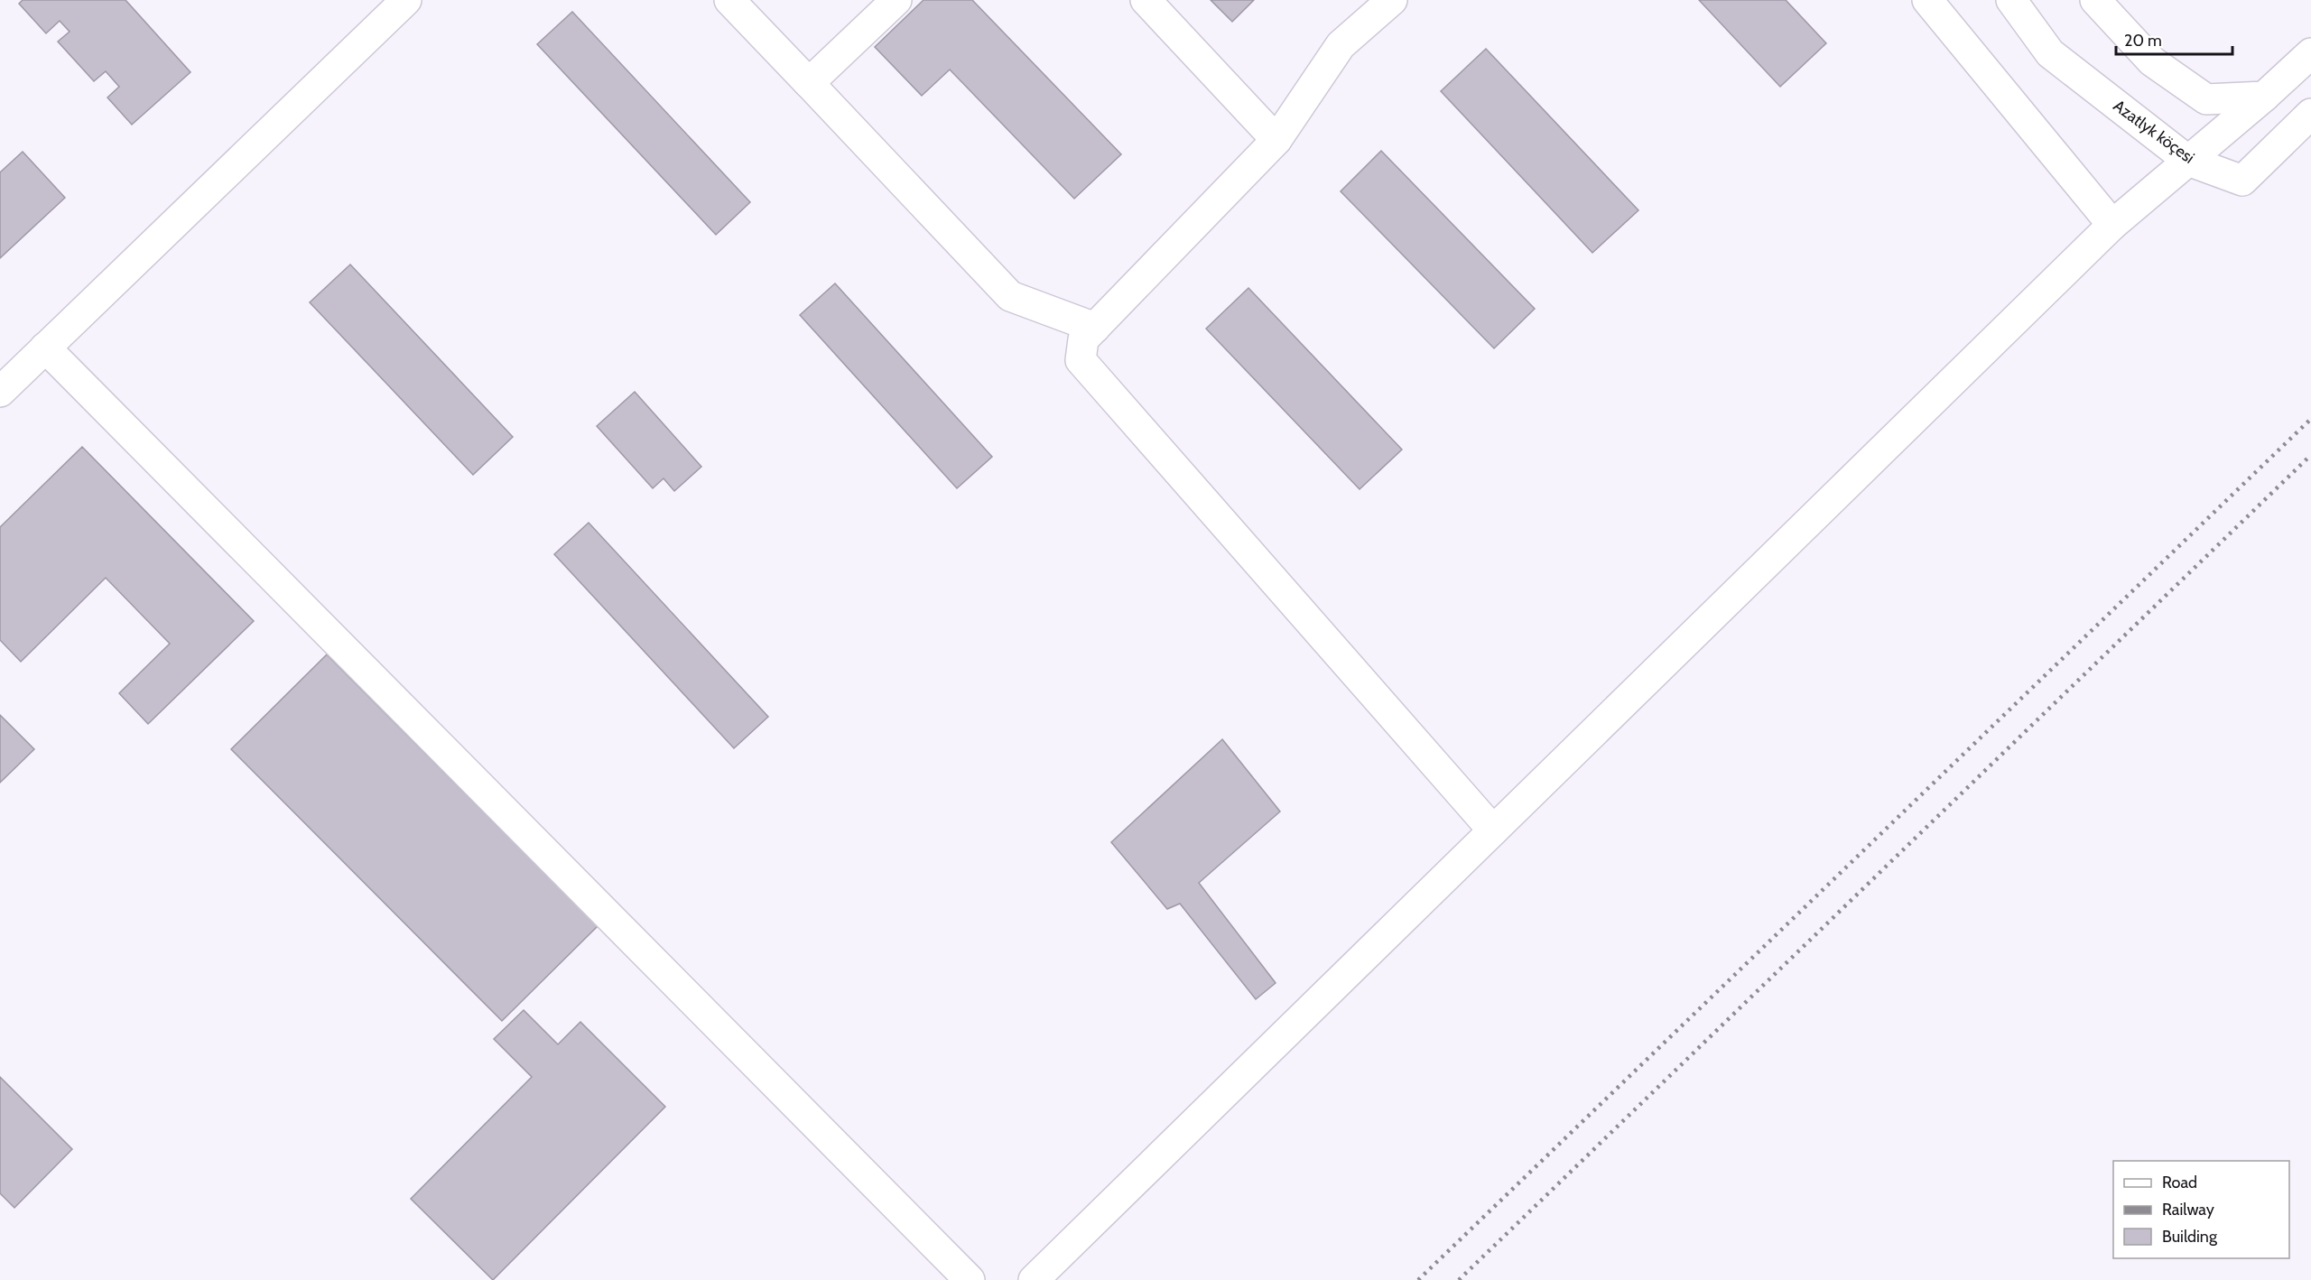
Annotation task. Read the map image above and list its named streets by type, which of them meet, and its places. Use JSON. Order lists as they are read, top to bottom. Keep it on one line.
{"streets":{"street":["Azatlyk köçesi"]},"legend":["Road","Railway","Building"],"scale_bar":"20 m"}
